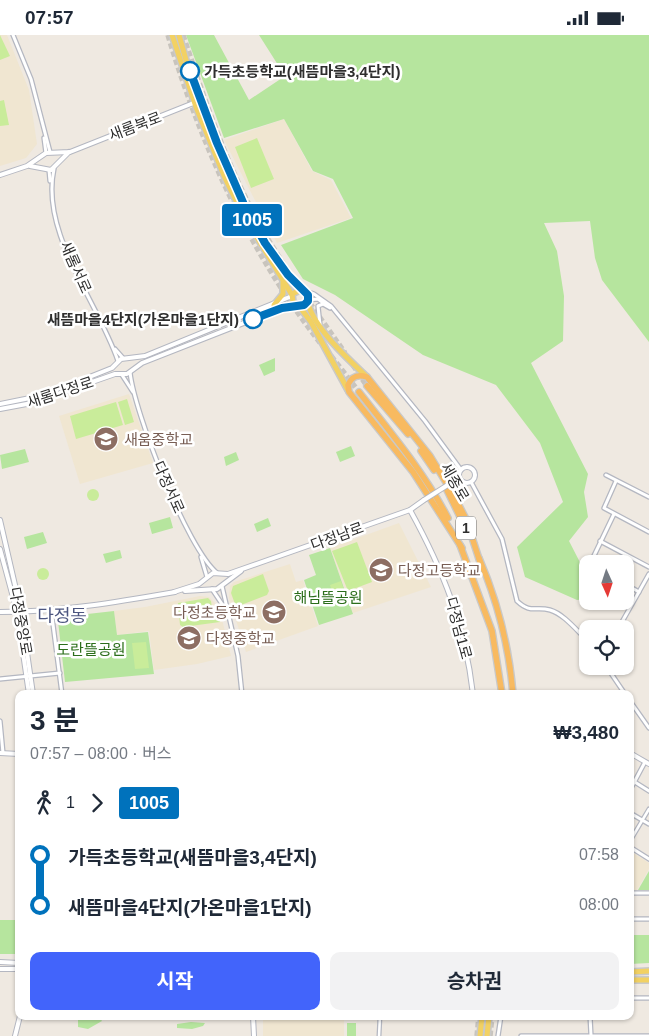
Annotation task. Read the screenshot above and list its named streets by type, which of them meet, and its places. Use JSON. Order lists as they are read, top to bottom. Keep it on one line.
{"streets":{"highway":["세종로","1"],"street":["새롬북로","새롬서로","새롬다정로","다정서로","다정남로","다정중앙로","다정남1로"]},"crossings":[["새롬북로","새롬서로"],["새롬서로","새롬다정로"],["다정남로","다정남1로"]],"districts":["다정동"],"parks":["해님뜰공원","도란뜰공원"],"places":{"other":["가득초등학교(새뜸마을3,4단지)","새뜸마을4단지(가온마을1단지)"],"school or university":["새움중학교","다정고등학교","다정초등학교","다정중학교"]},"lines":["bus line 1005"],"north":"bottom","page":{"status":"07:57","on_map":"1005","heading":["3 분","07:57 – 08:00 · 버스","₩3,480"],"legs":["1","1005"],"list":[{"name":"가득초등학교(새뜸마을3,4단지)","value":"07:58"},{"name":"새뜸마을4단지(가온마을1단지)","value":"08:00"}],"buttons":["시작","승차권"]}}
